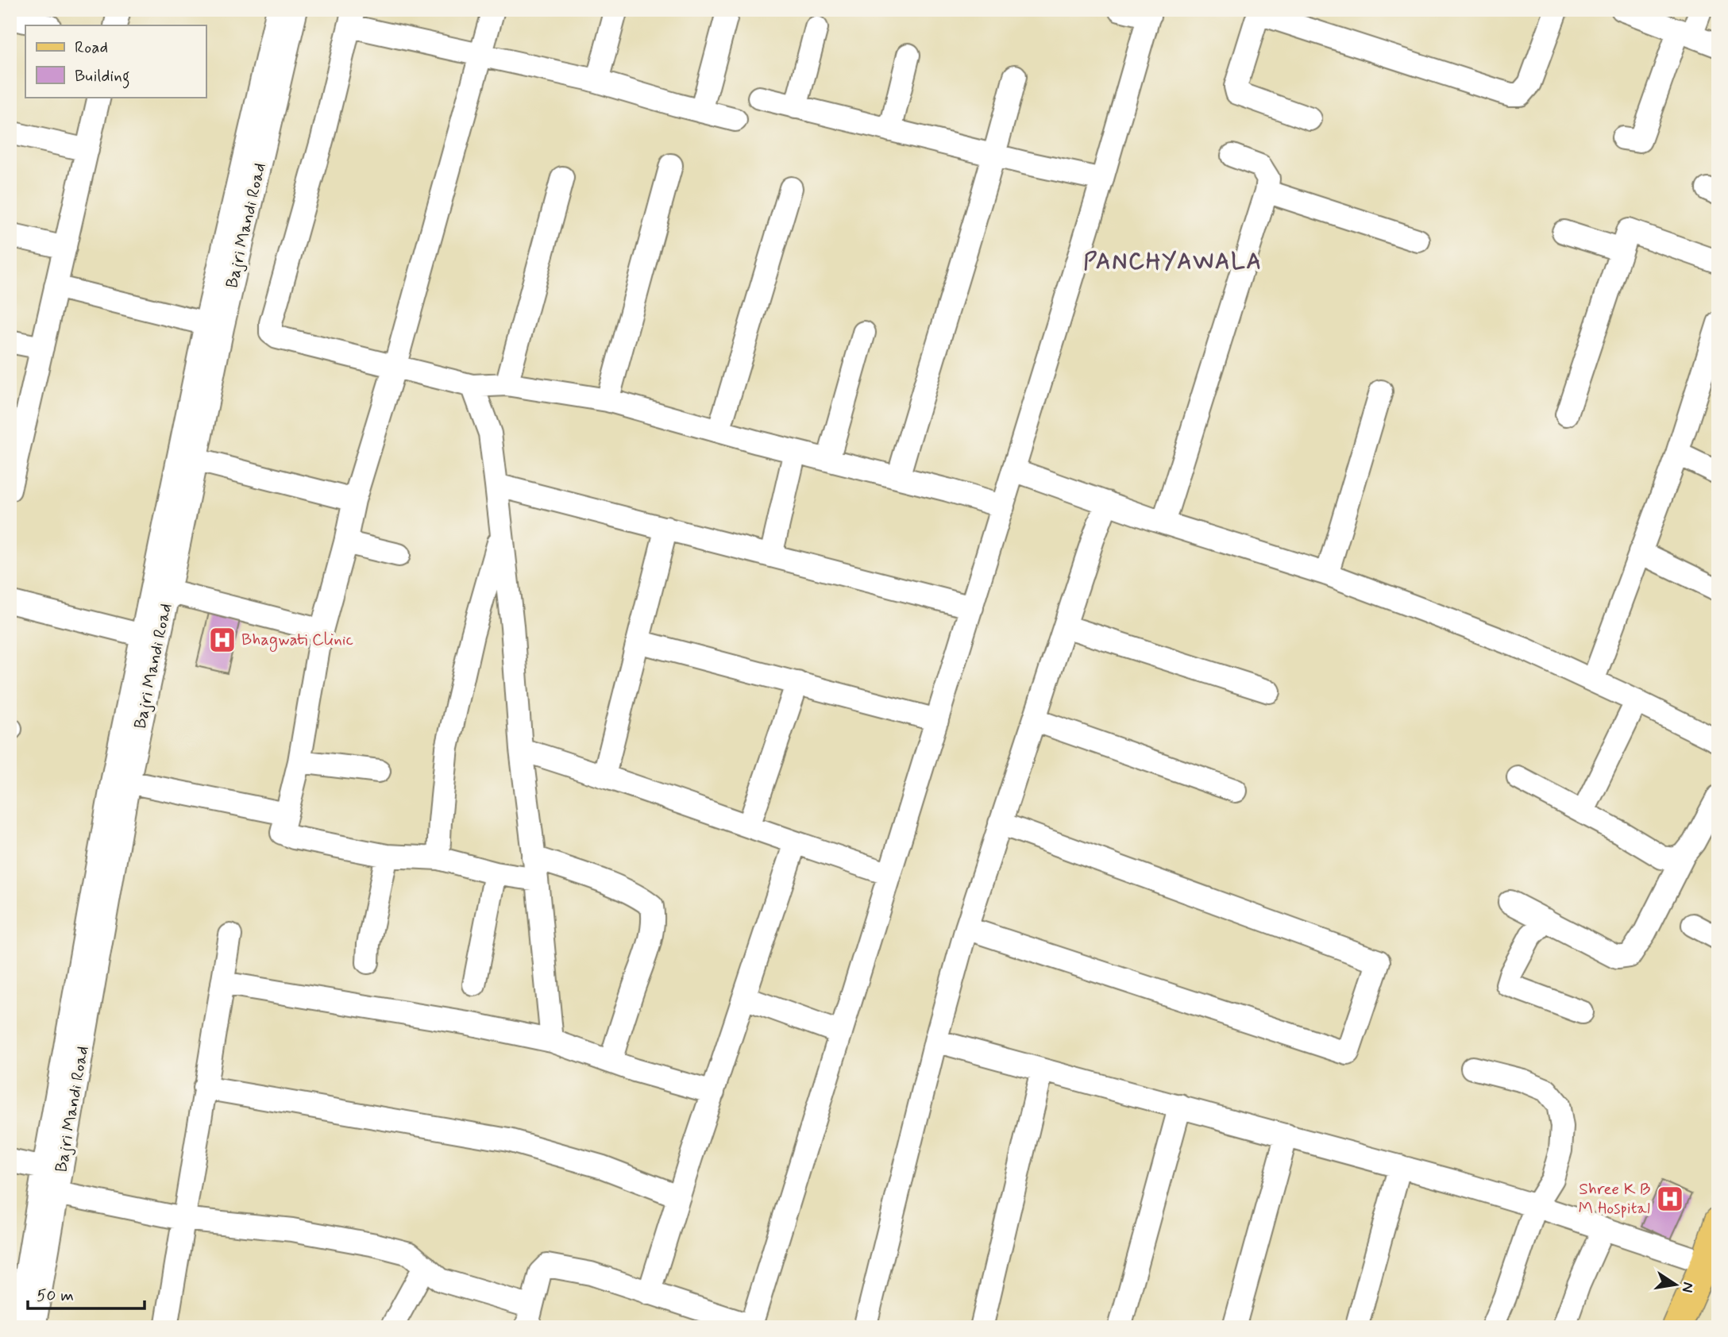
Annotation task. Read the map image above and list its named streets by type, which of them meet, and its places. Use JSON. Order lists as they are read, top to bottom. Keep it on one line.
{"streets":{"street":["Bajri Mandi Road"]},"districts":["PANCHYAWALA"],"places":{"hospital":["Bhagwati Clinic","Shree K B M Hospital"]},"legend":["Road","Building"],"scale_bar":"50 m","north":"right"}
